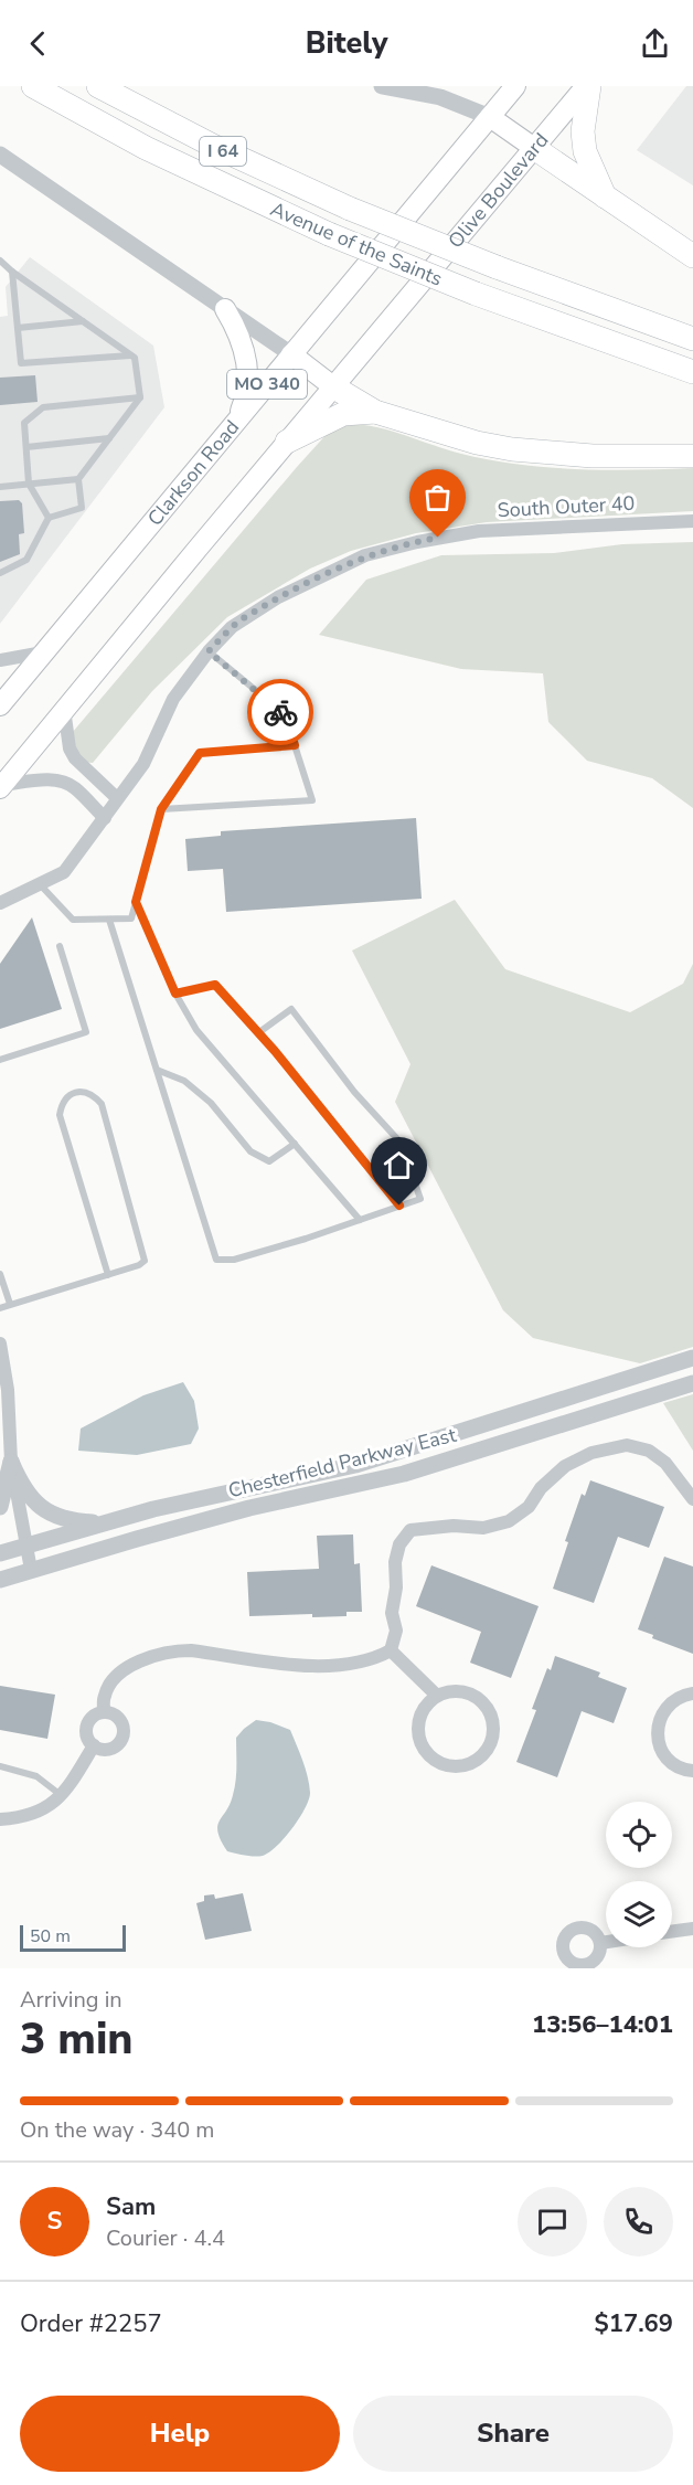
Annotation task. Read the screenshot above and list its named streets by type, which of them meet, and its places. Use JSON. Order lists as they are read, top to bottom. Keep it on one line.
{"streets":{"highway":["I 64","Avenue of the Saints"],"main road":["Olive Boulevard","MO 340","Clarkson Road"],"street":["South Outer 40","Chesterfield Parkway East"]},"crossings":[["Olive Boulevard","MO 340"],["MO 340","Clarkson Road"]],"scale_bar":"50 m","page":{"header":"Bitely","scale":"50 m","heading":["3 min","Arriving in","13:56–14:01"],"panel":["Sam","Courier · 4.4","Order #2257","$17.69"],"bar":"On the way · 340 m","round":"S","buttons":["Help","Share"]}}
